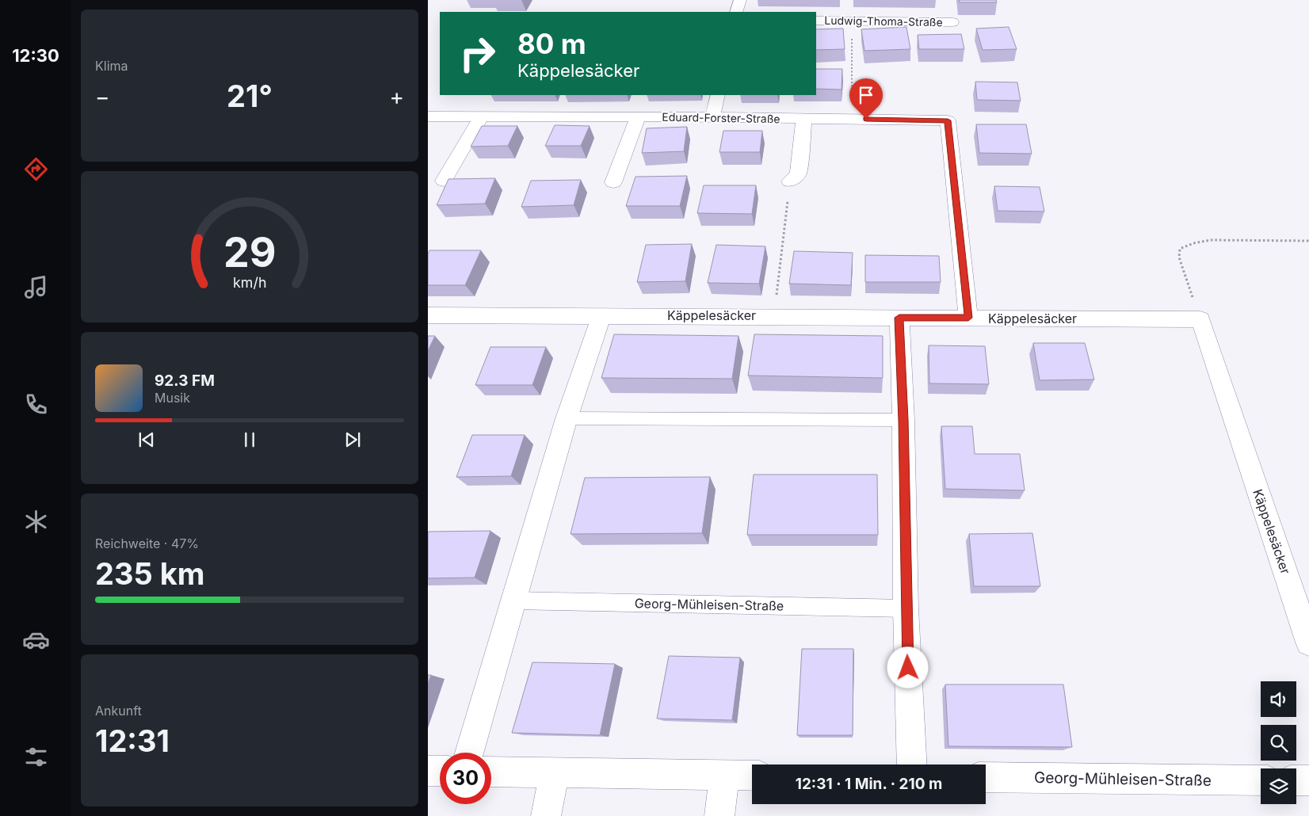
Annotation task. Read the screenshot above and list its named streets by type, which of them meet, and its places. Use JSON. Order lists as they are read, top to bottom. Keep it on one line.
{"streets":{"street":["Ludwig-Thoma-Straße","Eduard-Forster-Straße","Käppelesäcker","Georg-Mühleisen-Straße"]},"crossings":[["Eduard-Forster-Straße","Käppelesäcker"]],"page":{"tabs":"12:30","tile":["Klima",["Reichweite · 47%","235 km"],["Ankunft","12:31"]],"turn":["80 m","Käppelesäcker"],"heat":["−","21°","+"],"song":["92.3 FM","Musik"],"limit":"30","trip":"12:31 · 1 Min. · 210 m","gauge":["29","km/h"]}}
